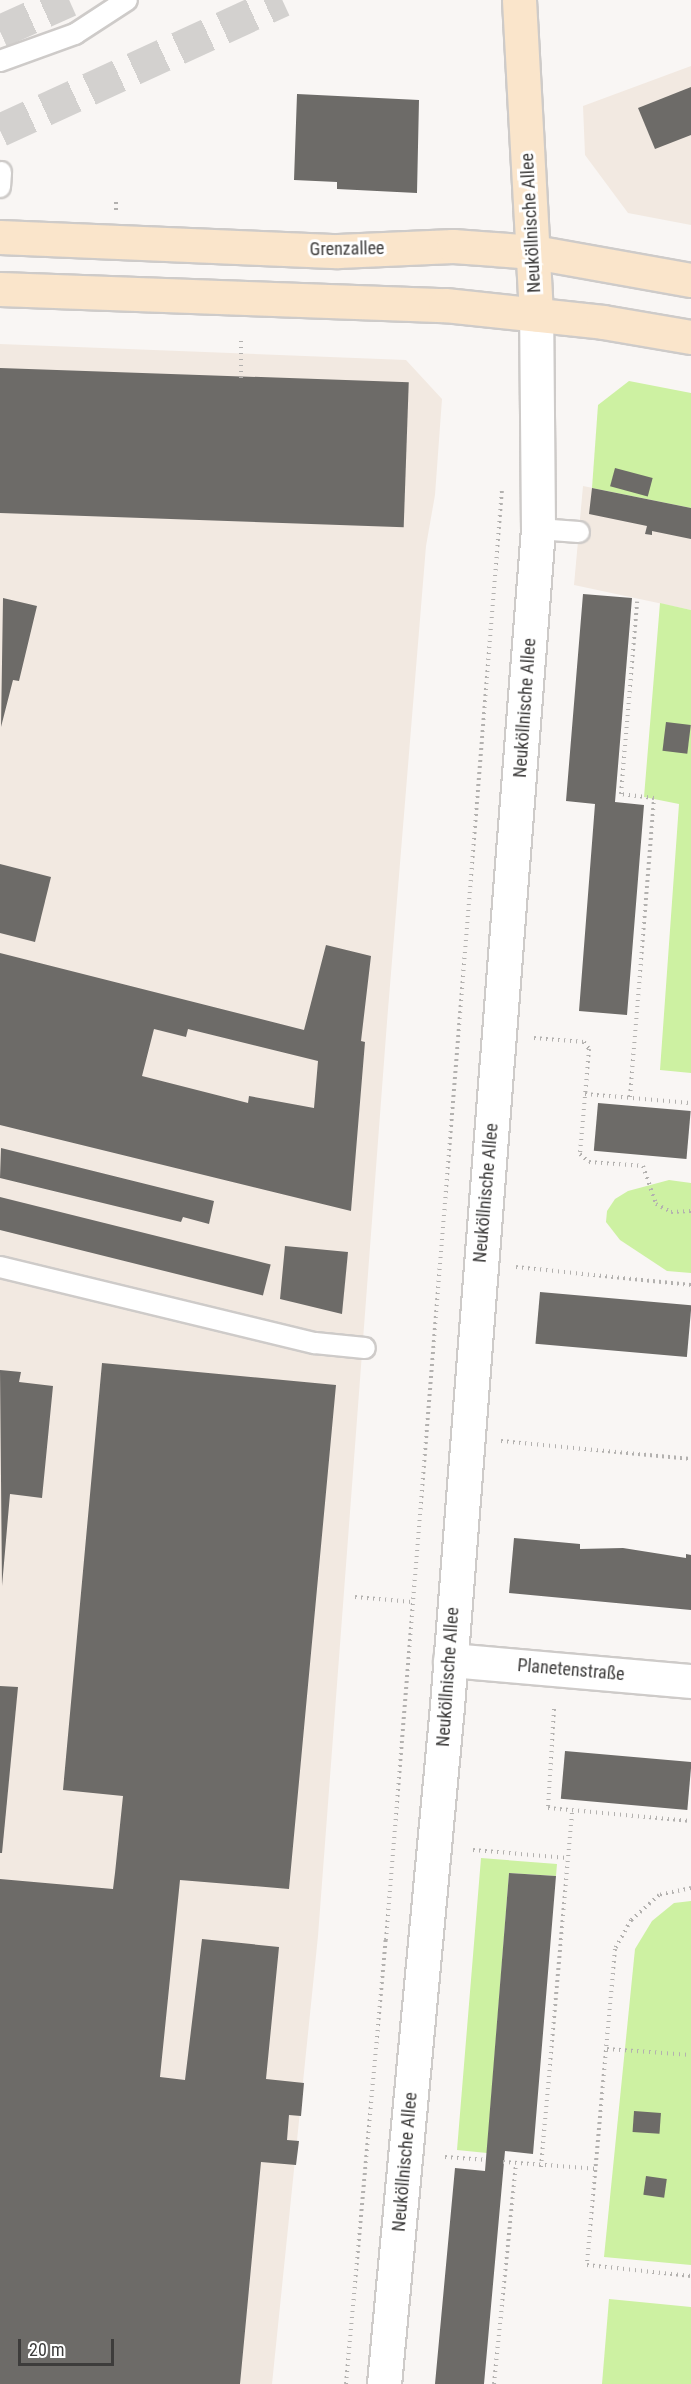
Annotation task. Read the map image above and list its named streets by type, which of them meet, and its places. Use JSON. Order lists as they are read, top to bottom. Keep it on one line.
{"streets":{"main road":["Neuköllnische Allee","Grenzallee"],"street":["Planetenstraße"]},"crossings":[["Neuköllnische Allee","Grenzallee"],["Neuköllnische Allee","Planetenstraße"]],"scale_bar":"20 m"}
